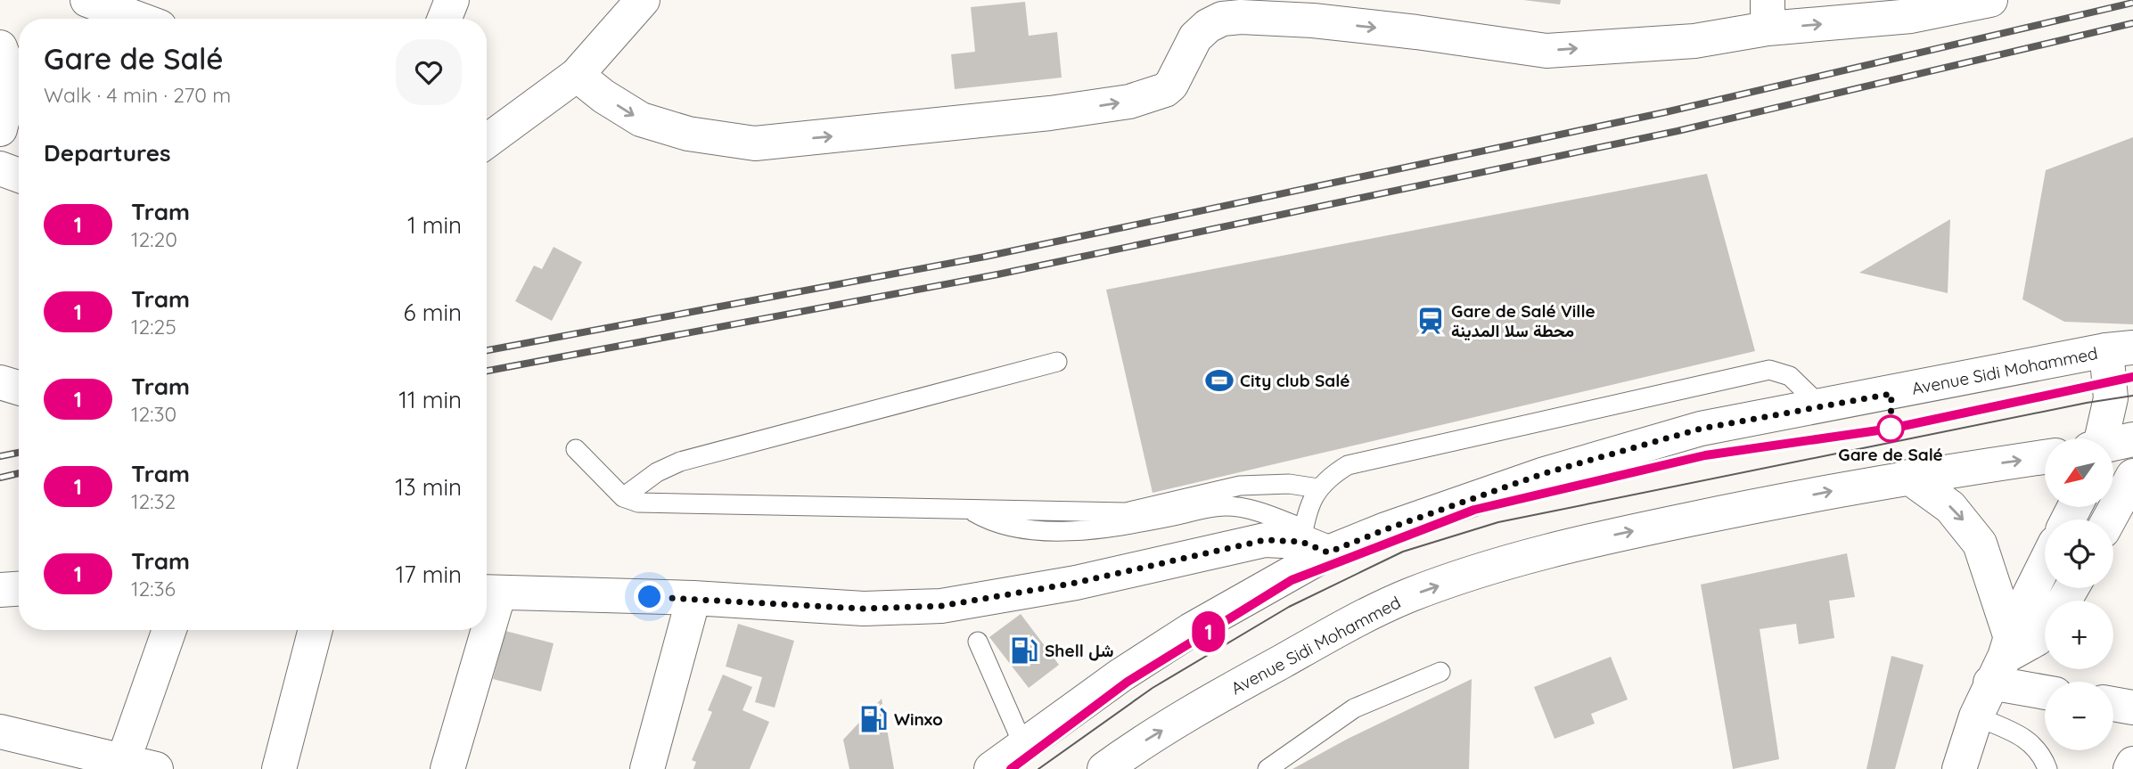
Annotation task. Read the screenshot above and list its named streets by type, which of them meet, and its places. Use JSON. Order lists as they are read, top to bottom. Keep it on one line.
{"streets":{"street":["Avenue Sidi Mohammed"]},"places":{"station":["Gare de Salé Ville محطة سلا المدينة"],"sports":["City club Salé"],"other":["Gare de Salé"],"fuel station":["Shell شل","Winxo"]},"lines":["tram line 1"],"north":"bottom left","page":{"on_map":"1","heading":[["Gare de Salé","Walk · 4 min · 270 m"],"Departures"],"list":[{"mark":"1","name":"Tram","note":"12:20","value":"1 min"},{"mark":"1","name":"Tram","note":"12:25","value":"6 min"},{"mark":"1","name":"Tram","note":"12:30","value":"11 min"},{"mark":"1","name":"Tram","note":"12:32","value":"13 min"},{"mark":"1","name":"Tram","note":"12:36","value":"17 min"}],"map_buttons":["+","−"]}}
